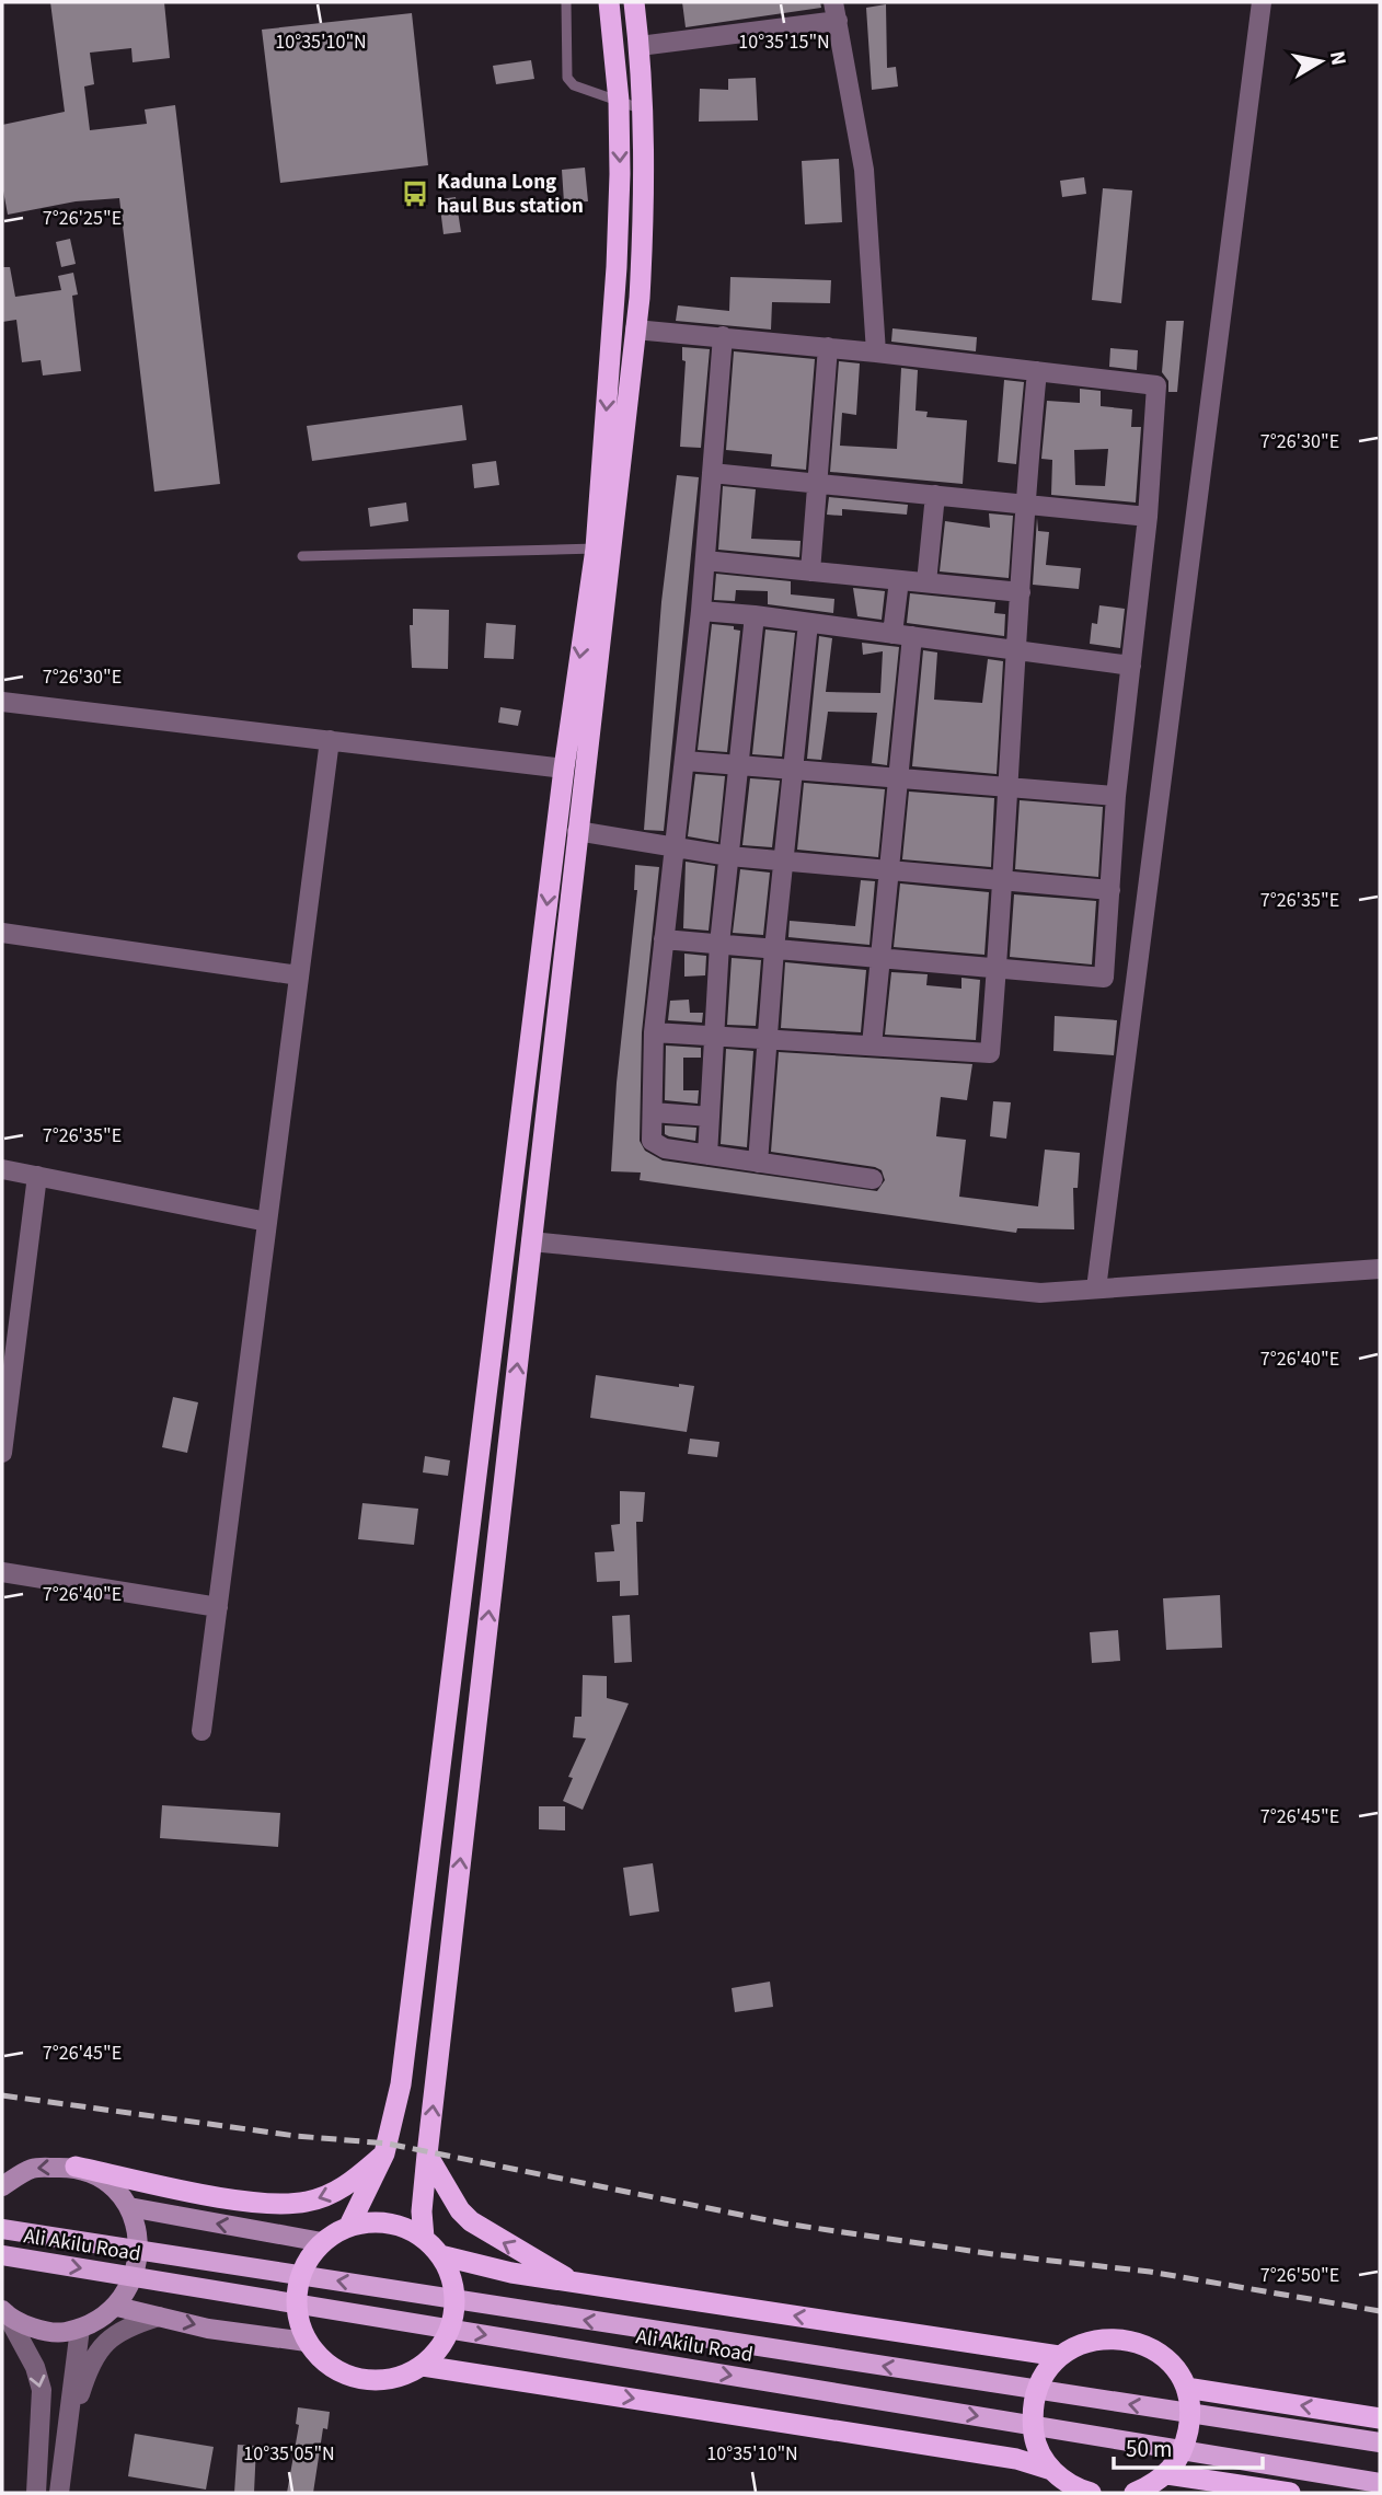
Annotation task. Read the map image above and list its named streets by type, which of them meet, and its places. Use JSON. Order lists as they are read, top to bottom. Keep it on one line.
{"streets":{"main road":["Ali Akilu Road"]},"places":{"bus stop":["Kaduna Long haul Bus station"]},"scale_bar":"50 m","north":"right","coordinates":["10°35'10\"N","10°35'15\"N","7°26'25\"E","7°26'30\"E","7°26'35\"E","7°26'40\"E","7°26'45\"E","7°26'50\"E","10°35'05\"N"]}
